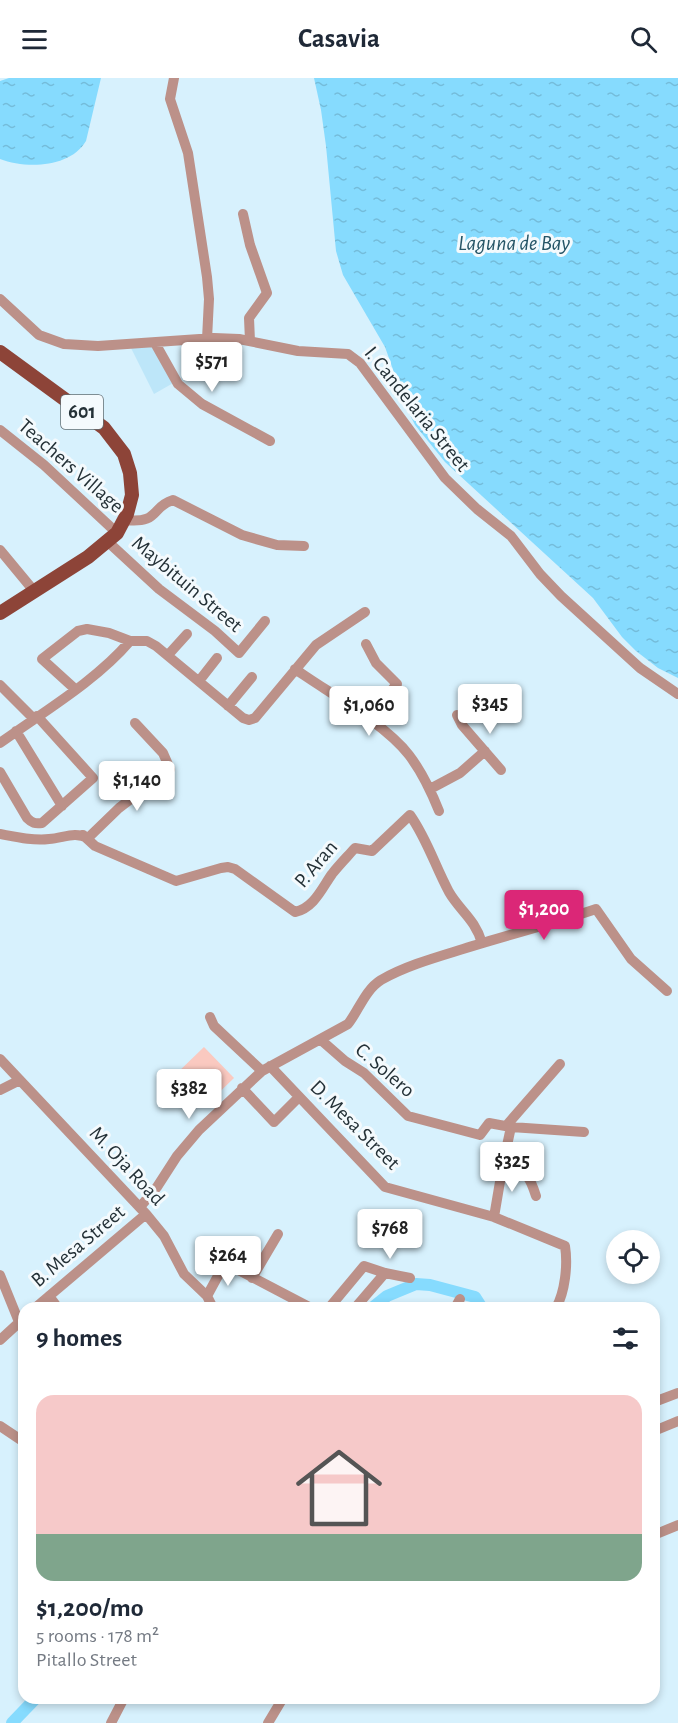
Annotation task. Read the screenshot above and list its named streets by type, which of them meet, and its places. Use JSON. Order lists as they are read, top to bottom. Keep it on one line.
{"streets":{"main road":["601"],"street":["I. Candelaria Street","Teachers Village","Maybituin Street","P. Aran","C. Solero","D. Mesa Street","M. Oja Road","B. Mesa Street"]},"crossings":[["601","Teachers Village"],["601","Maybituin Street"],["Teachers Village","Maybituin Street"],["P. Aran","B. Mesa Street"],["C. Solero","B. Mesa Street"],["D. Mesa Street","B. Mesa Street"],["M. Oja Road","B. Mesa Street"]],"water":["Laguna de Bay"],"page":{"header":"Casavia","price":["$571","$345","$1,060","$1,140","$1,200","$382","$325","$768","$264"],"heading":"9 homes","list":[{"name":"$1,200/mo","note":"5 rooms · 178 m² · Pitallo Street"}]}}
